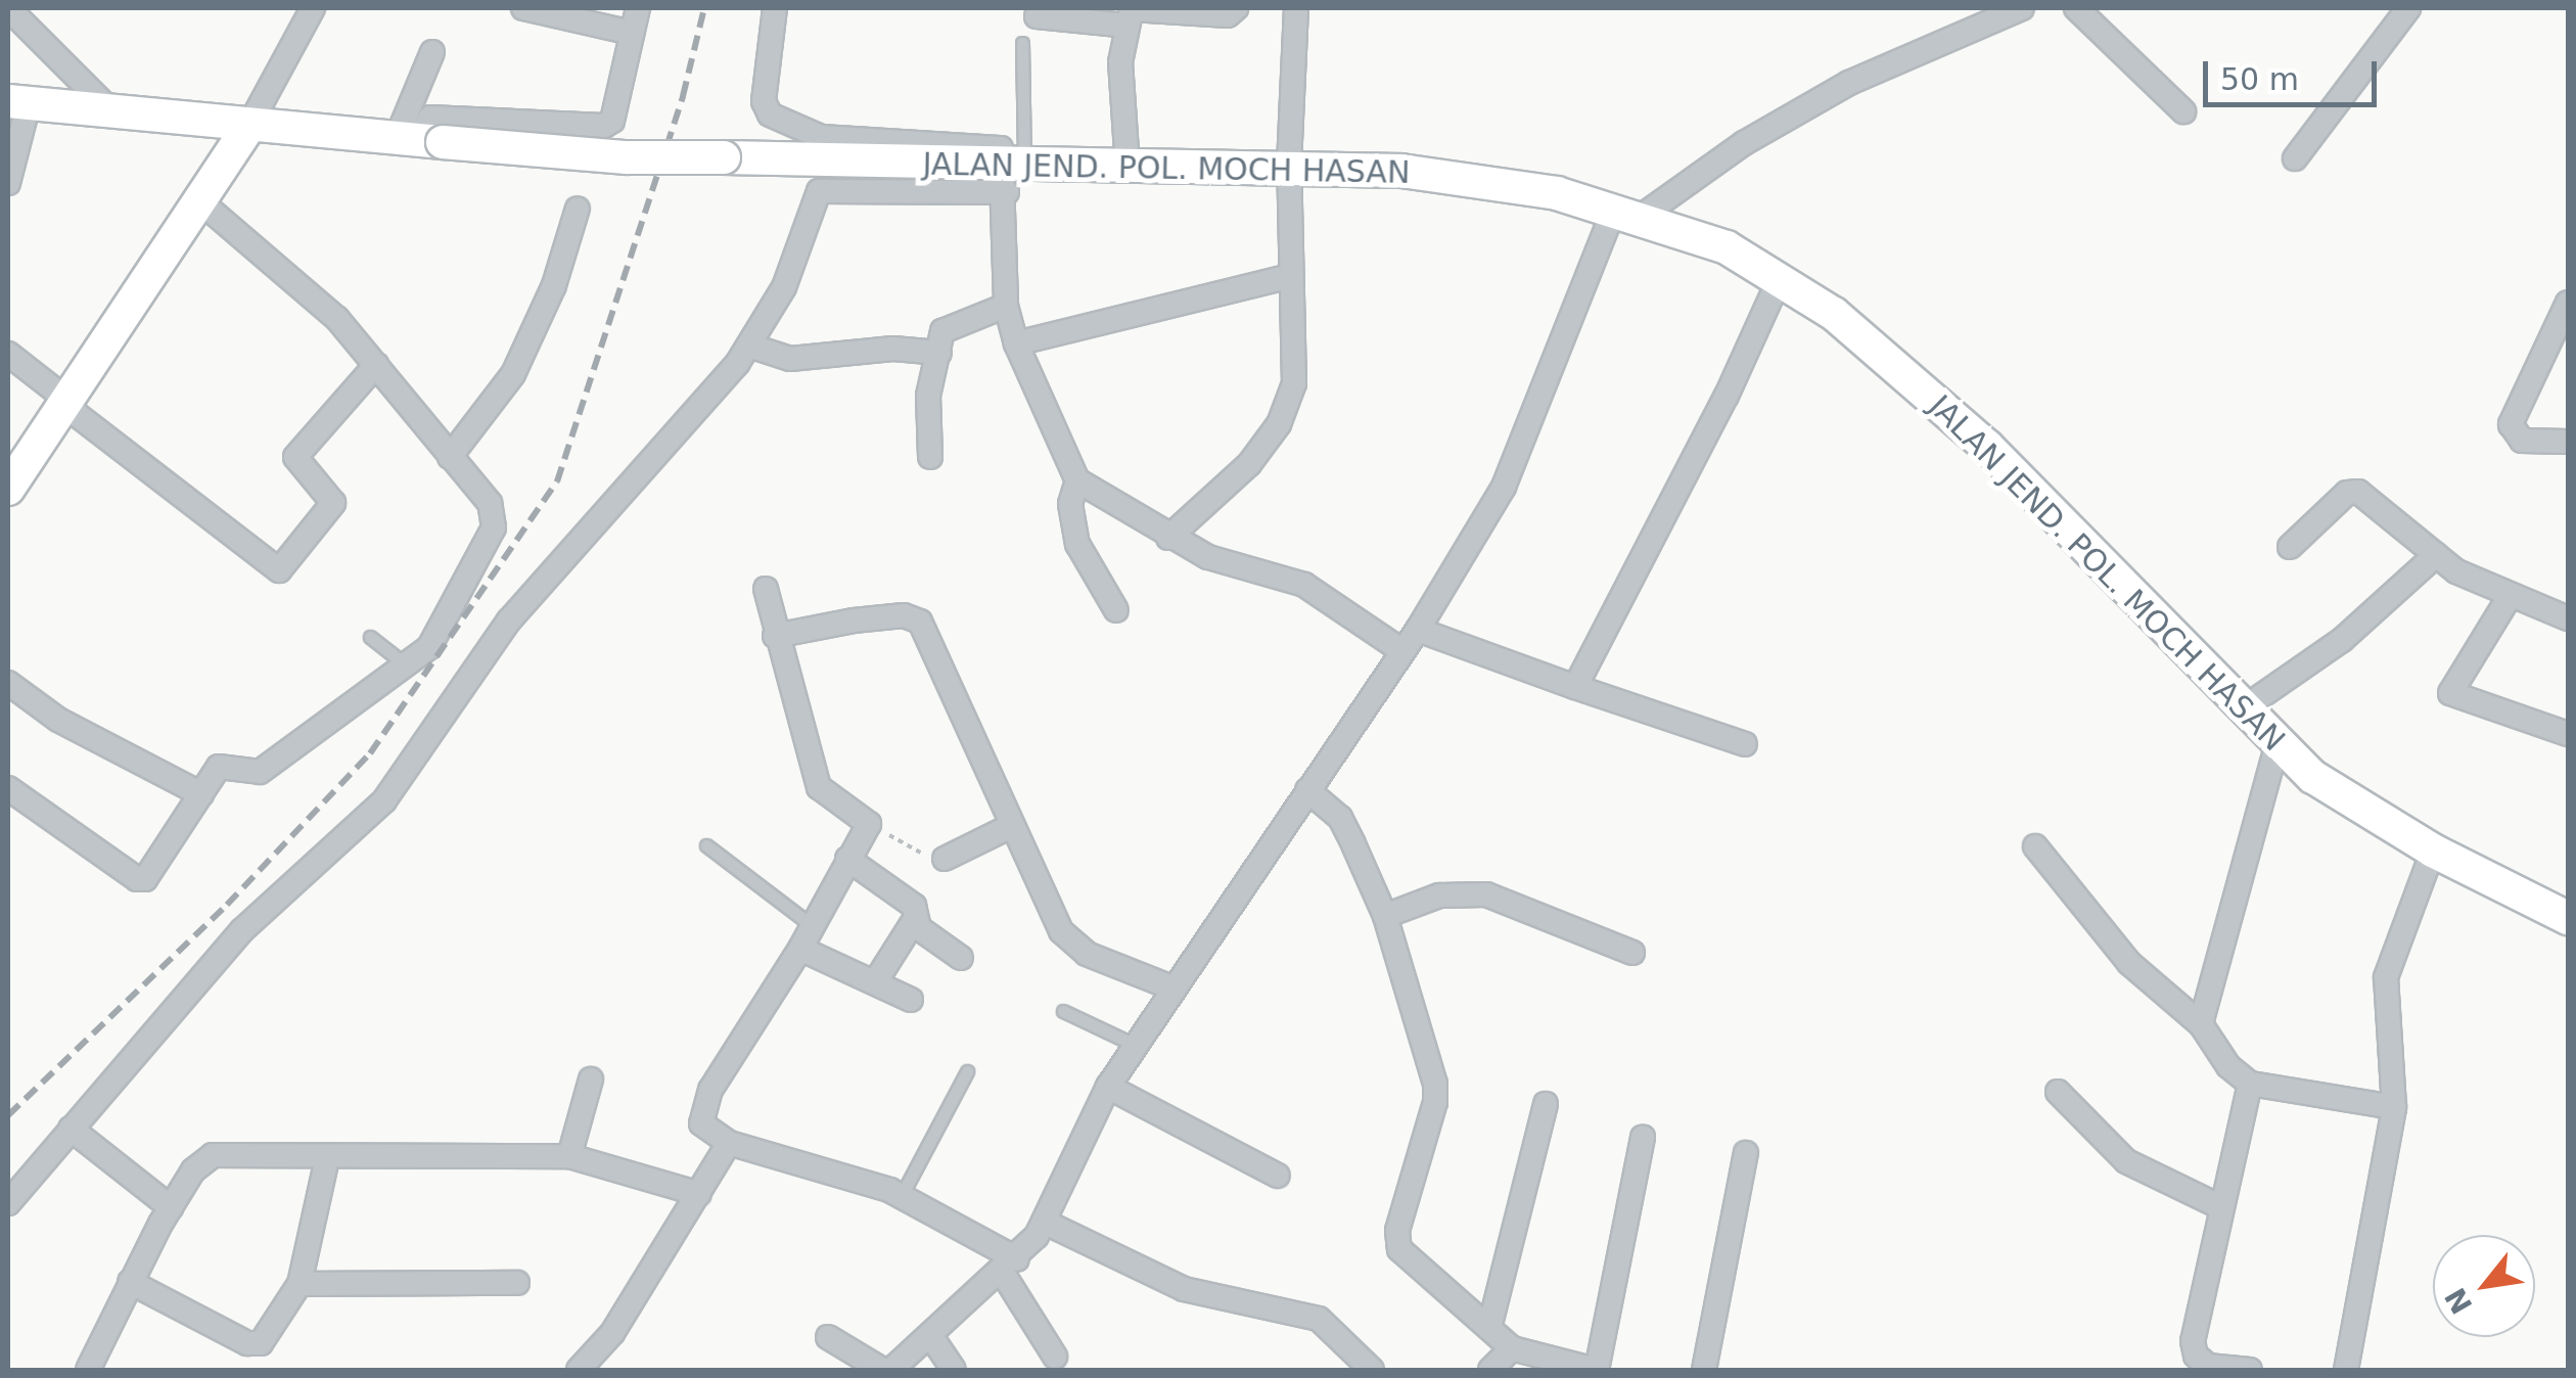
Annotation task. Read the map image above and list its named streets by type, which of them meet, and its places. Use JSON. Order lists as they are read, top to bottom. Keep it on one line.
{"streets":{"main road":["JALAN JEND. POL. MOCH HASAN"]},"scale_bar":"50 m","north":"bottom left"}
